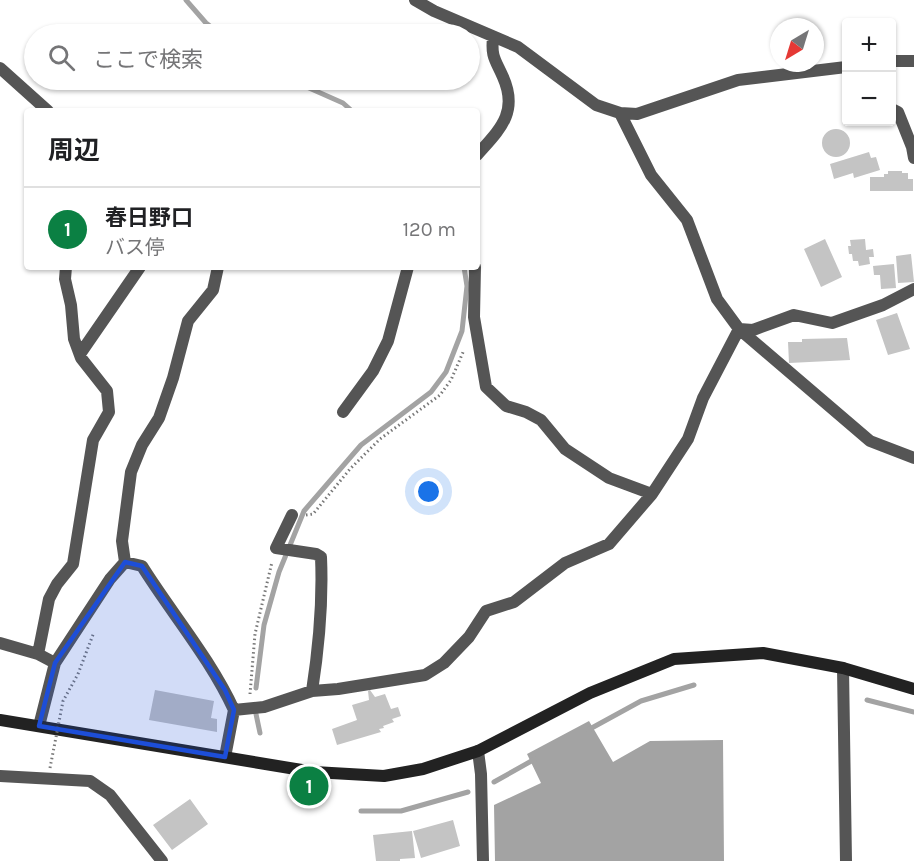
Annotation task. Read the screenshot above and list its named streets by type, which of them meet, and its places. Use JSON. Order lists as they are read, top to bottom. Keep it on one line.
{"north":"bottom left","page":{"map_buttons":["+","−"],"search":"ここで検索","heading":"周辺","list":[{"mark":"1","name":"春日野口","note":"バス停","value":"120 m"}],"pins":"1"}}
